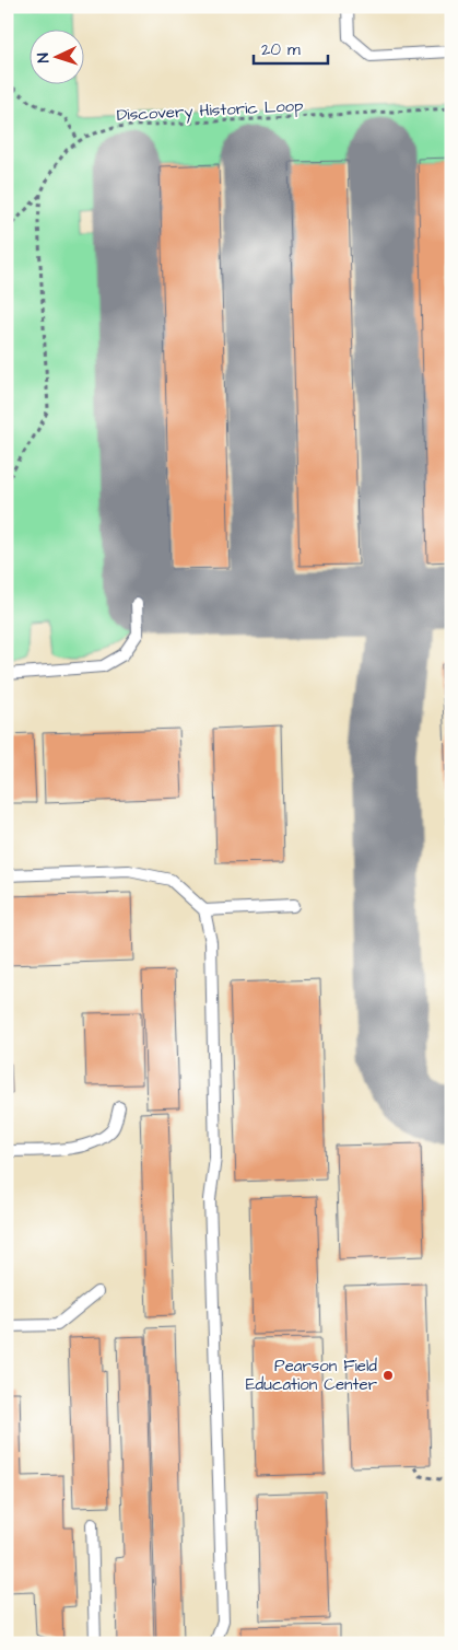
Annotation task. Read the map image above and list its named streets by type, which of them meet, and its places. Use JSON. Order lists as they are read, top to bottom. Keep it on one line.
{"streets":{"path":["Discovery Historic Loop"]},"places":["Pearson Field Education Center"],"scale_bar":"20 m","north":"left"}
